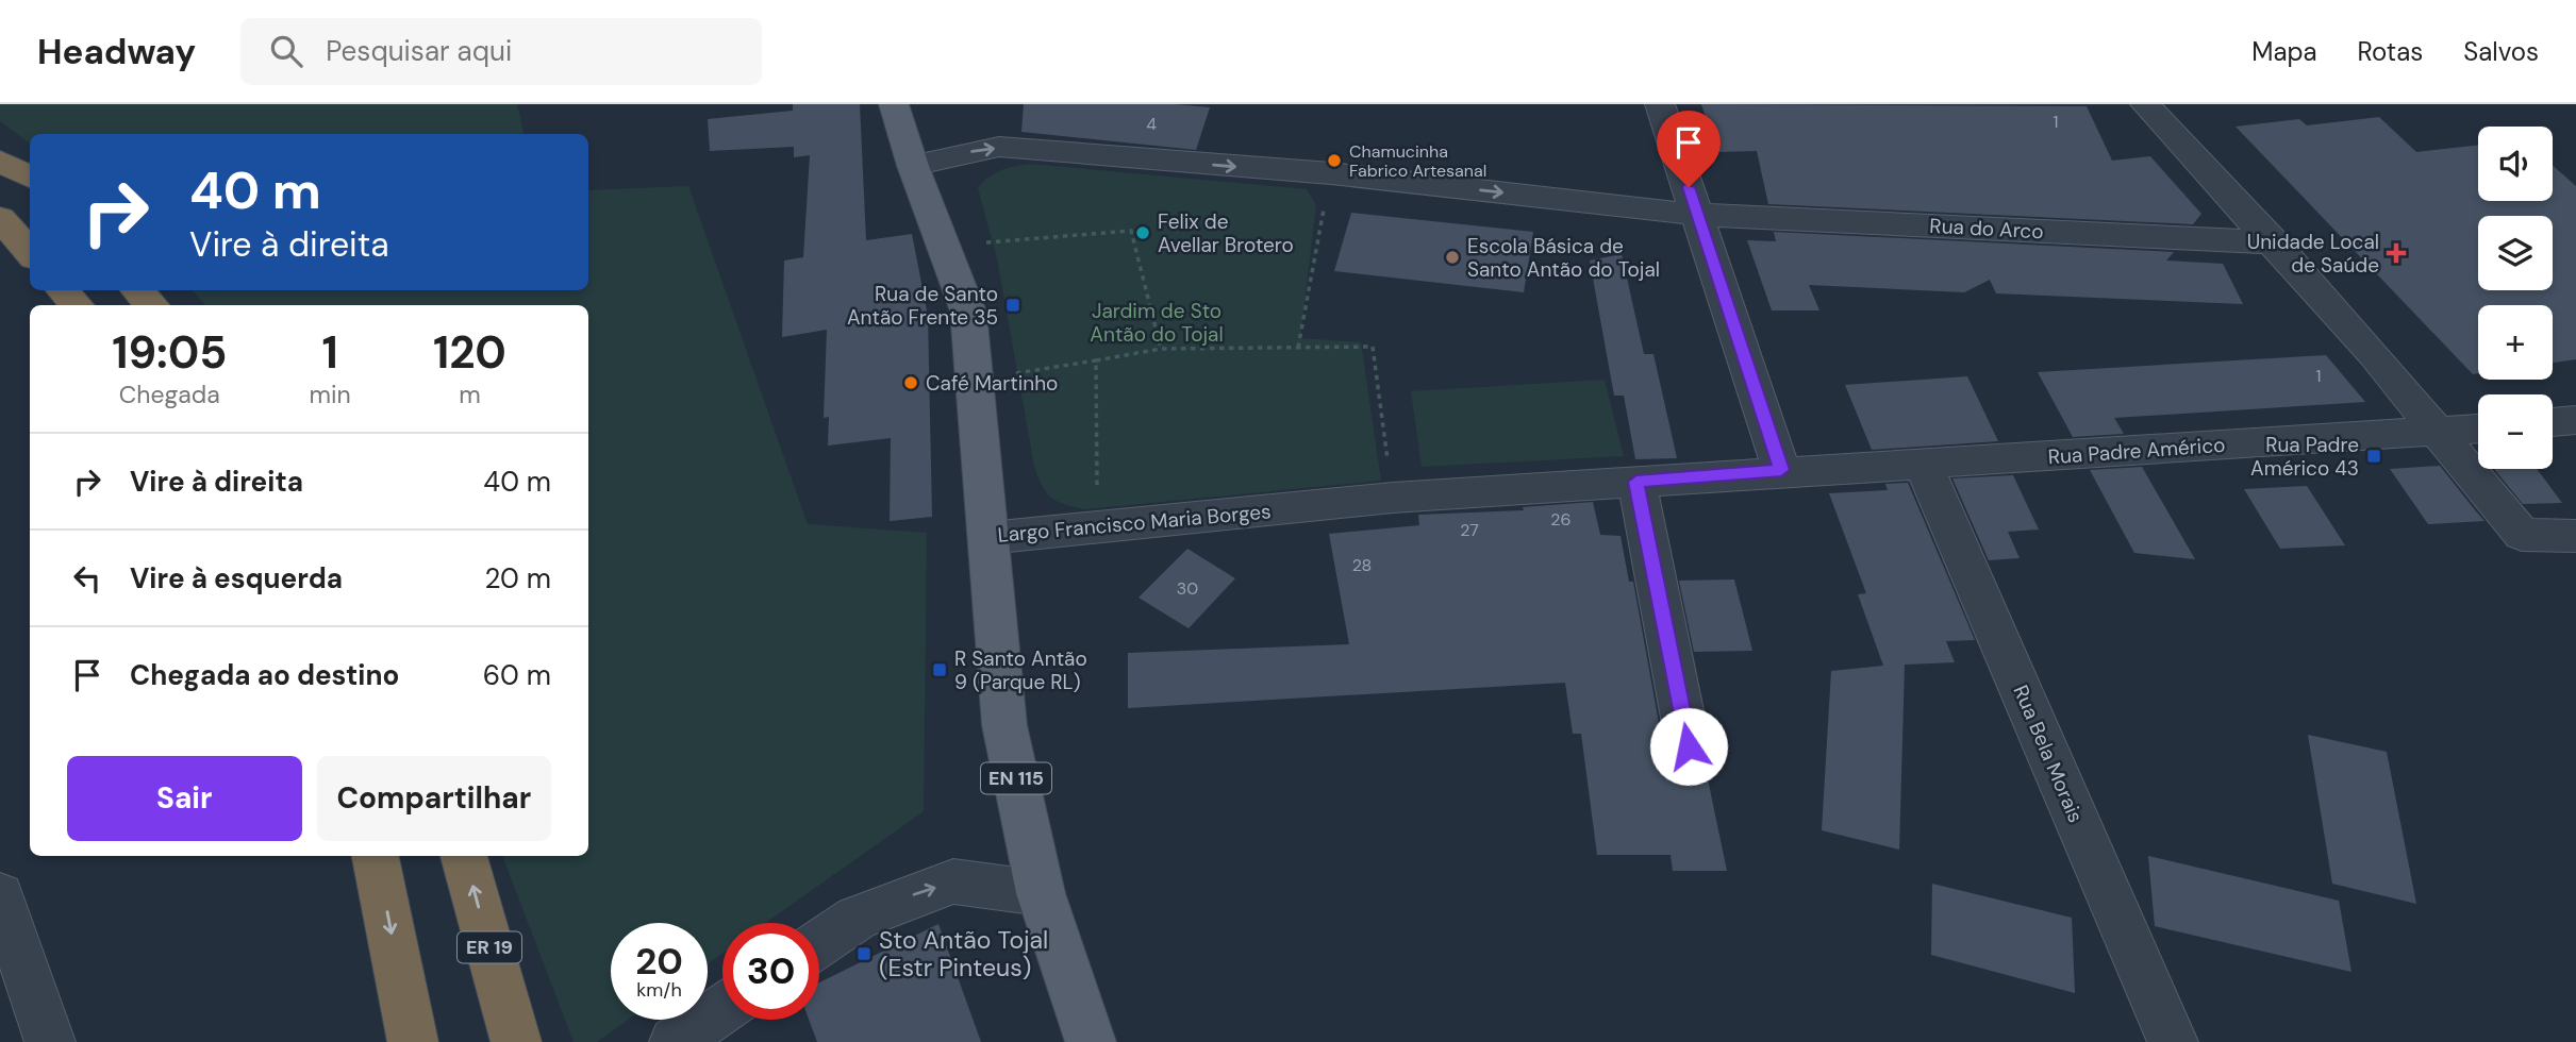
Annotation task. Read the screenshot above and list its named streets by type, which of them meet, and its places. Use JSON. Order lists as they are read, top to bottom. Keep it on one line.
{"streets":{"highway":["ER 19"],"main road":["Largo Francisco Maria Borges","EN 115"],"street":["Rua do Arco","Rua Padre Américo","Rua Bela Morais"]},"crossings":[["Rua Padre Américo","Largo Francisco Maria Borges"],["Rua Padre Américo","Rua Bela Morais"],["Largo Francisco Maria Borges","EN 115"]],"parks":["Jardim de Sto Antão do Tojal"],"places":{"other":["Chamucinha Fabrico Artesanal","Felix de Avellar Brotero","Escola Básica de Santo Antão do Tojal","Café Martinho"],"health":["Unidade Local de Saúde"],"transit":["Rua de Santo Antão Frente 35","Rua Padre Américo 43","R Santo Antão 9 (Parque RL)","Sto Antão Tojal (Estr Pinteus)"]},"house_numbers":["1","4","1","26","27","28","30"],"page":{"header":"Headway","search":"Pesquisar aqui","nav":["Mapa","Rotas","Salvos"],"map_buttons":["+","−"],"turn":["40 m","Vire à direita"],"eta":["19:05","Chegada","1","min","120","m"],"list":[{"name":"Vire à direita","value":"40 m"},{"name":"Vire à esquerda","value":"20 m"},{"name":"Chegada ao destino","value":"60 m"}],"buttons":["Sair","Compartilhar"],"speed":"20 km/h","limit":"30"}}
